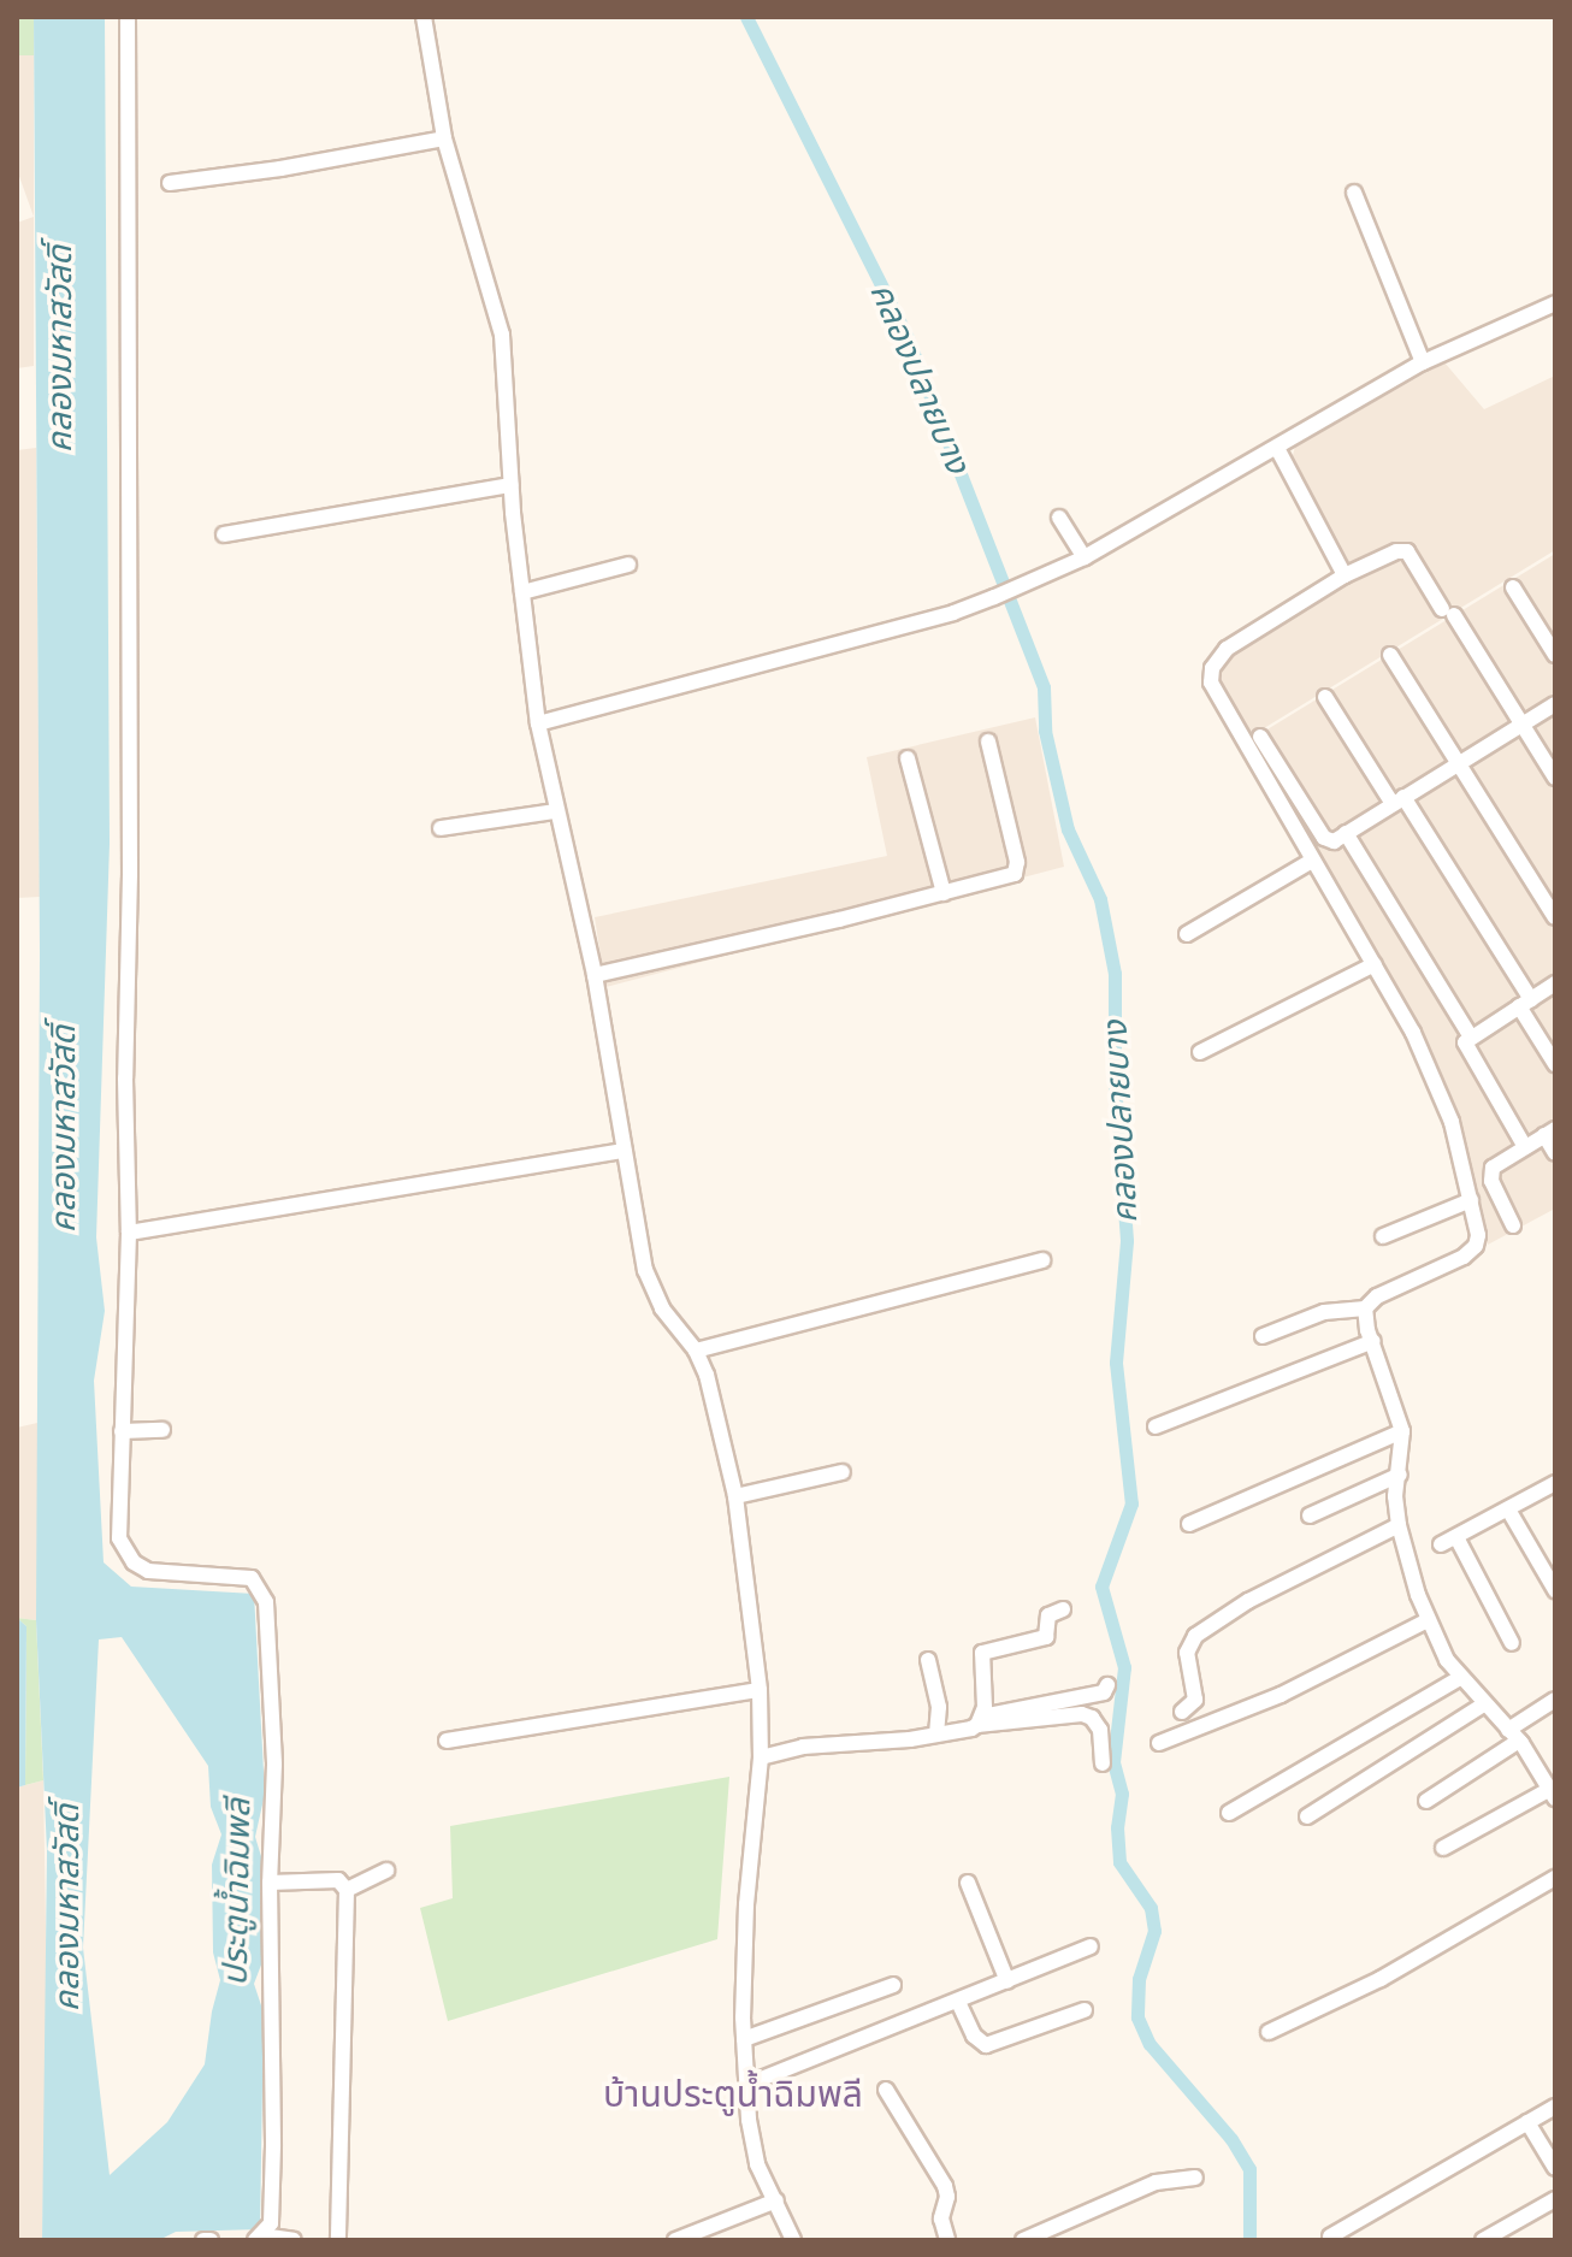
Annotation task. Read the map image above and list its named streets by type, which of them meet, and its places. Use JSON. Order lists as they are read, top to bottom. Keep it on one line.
{"districts":["บ้านประตูน้ำฉิมพลี"],"water":["คลองมหาสวัสดิ์","คลองปลายบาง","ประตูน้ำฉิมพลี"]}
